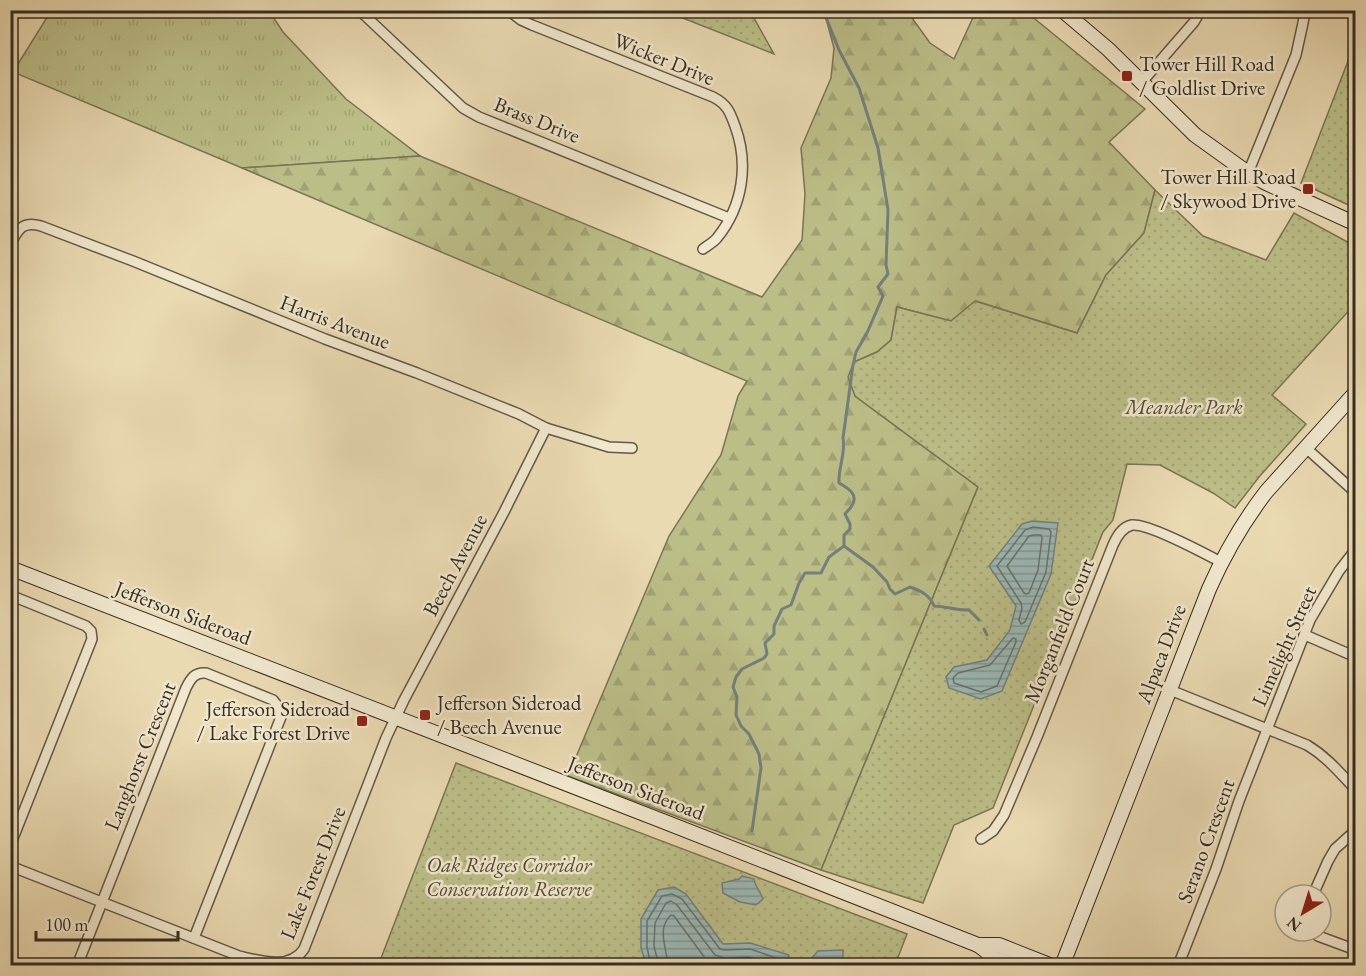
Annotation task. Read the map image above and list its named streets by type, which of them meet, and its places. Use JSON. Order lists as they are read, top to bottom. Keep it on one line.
{"streets":{"street":["Wicker Drive","Brass Drive","Harris Avenue","Beech Avenue","Jefferson Sideroad","Morganfield Court","Limelight Street","Alpaca Drive","Langhorst Crescent","Serano Crescent","Lake Forest Drive"]},"crossings":[["Wicker Drive","Brass Drive"],["Harris Avenue","Beech Avenue"],["Beech Avenue","Jefferson Sideroad"],["Beech Avenue","Lake Forest Drive"],["Jefferson Sideroad","Lake Forest Drive"],["Morganfield Court","Alpaca Drive"],["Limelight Street","Serano Crescent"],["Langhorst Crescent","Lake Forest Drive"]],"parks":["Meander Park","Oak Ridges Corridor Conservation Reserve"],"places":{"transit":["Tower Hill Road / Goldlist Drive","Tower Hill Road / Skywood Drive","Jefferson Sideroad / Beech Avenue","Jefferson Sideroad / Lake Forest Drive"]},"scale_bar":"100 m","north":"bottom left"}
